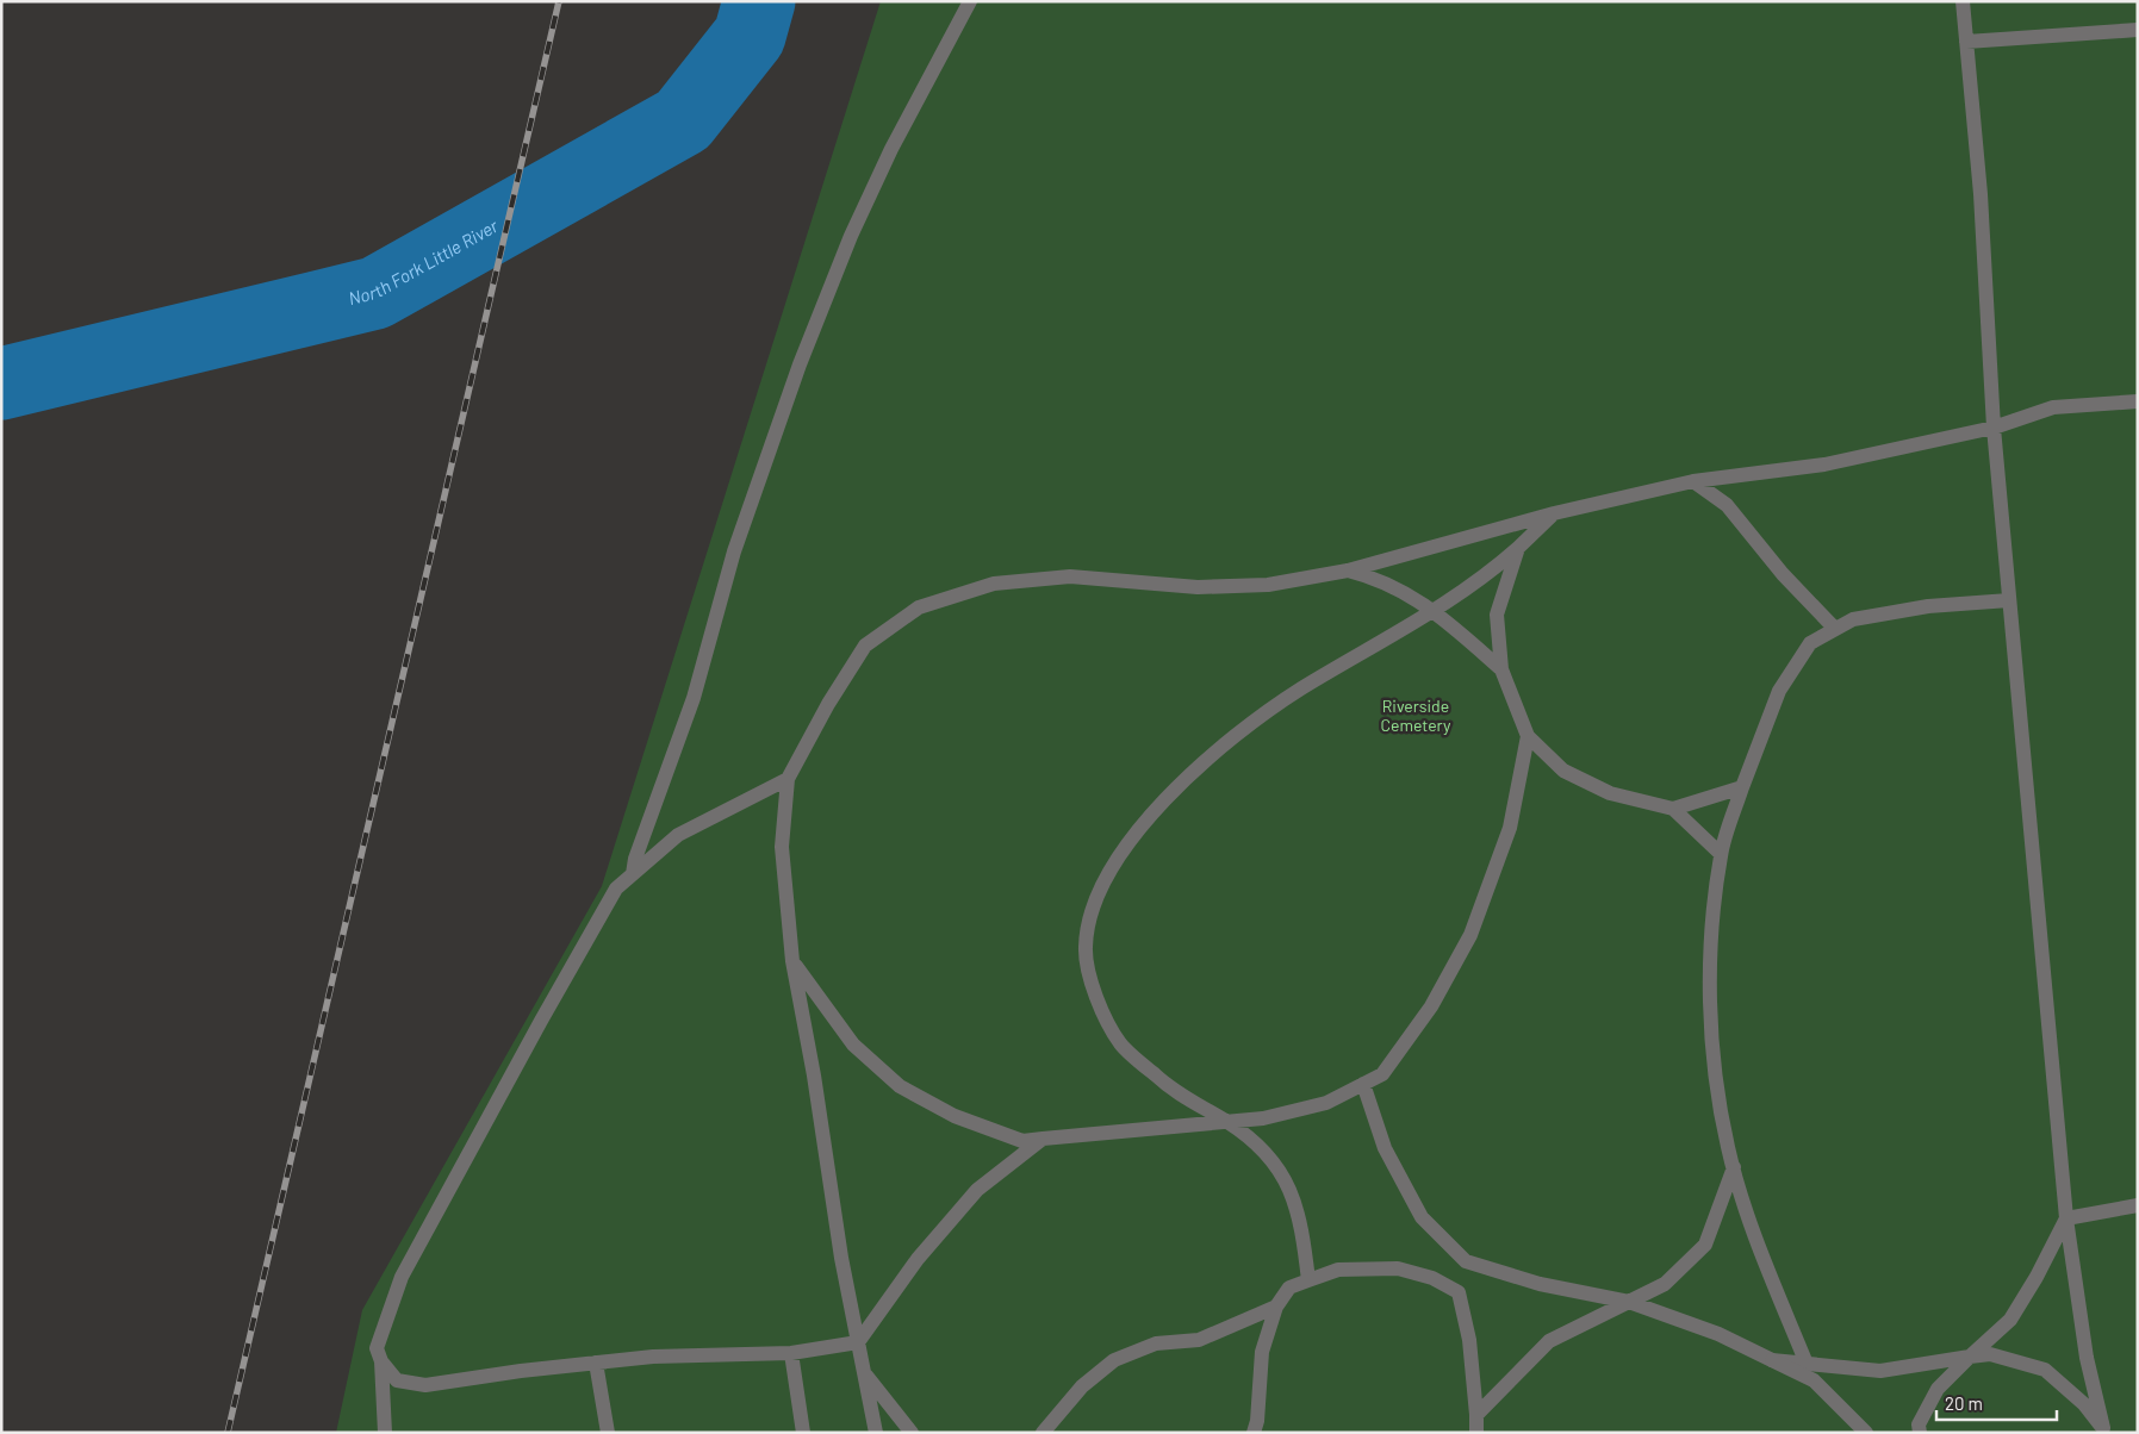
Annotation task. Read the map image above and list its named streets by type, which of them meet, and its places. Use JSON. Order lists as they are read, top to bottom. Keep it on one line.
{"water":["North Fork Little River"],"parks":["Riverside Cemetery"],"scale_bar":"20 m"}
